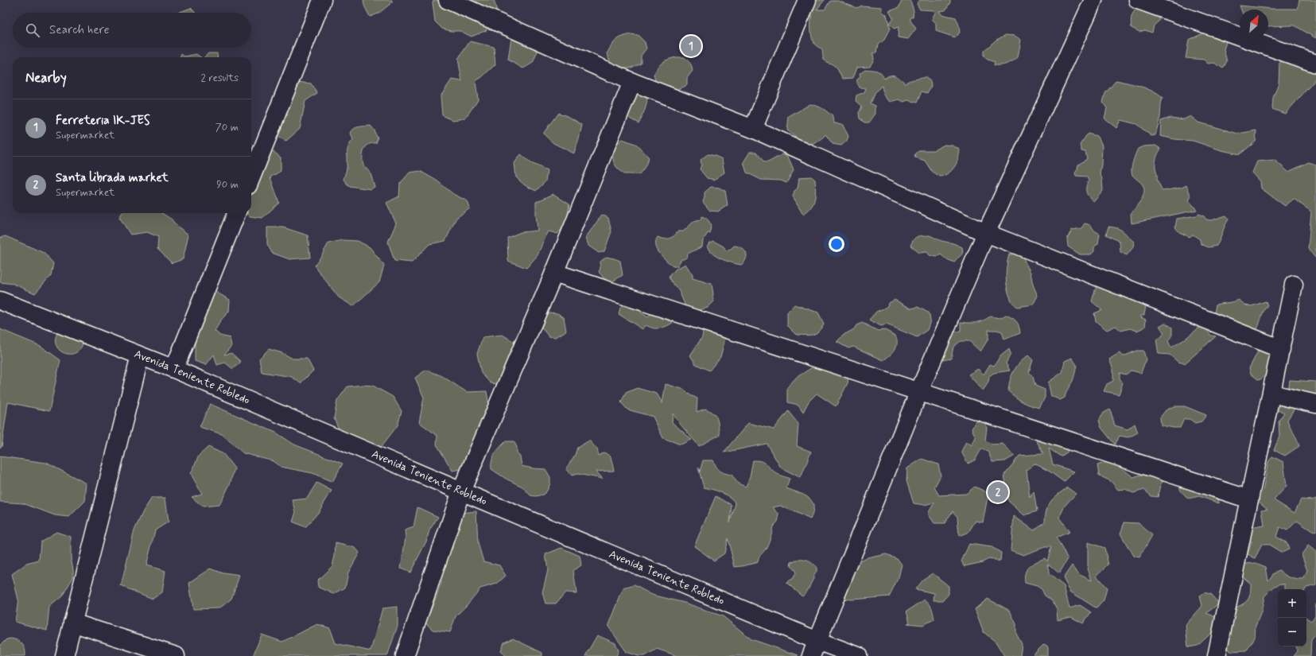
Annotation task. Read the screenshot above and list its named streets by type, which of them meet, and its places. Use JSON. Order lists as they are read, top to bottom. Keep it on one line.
{"streets":{"street":["Avenida Teniente Robledo"]},"north":"top right","page":{"search":"Search here","pins":["1","2"],"heading":["Nearby","2 results"],"list":[{"mark":"1","name":"Ferreteria IK-JES","note":"Supermarket","value":"70 m"},{"mark":"2","name":"Santa librada market","note":"Supermarket","value":"90 m"}],"map_buttons":["+","−"]}}
